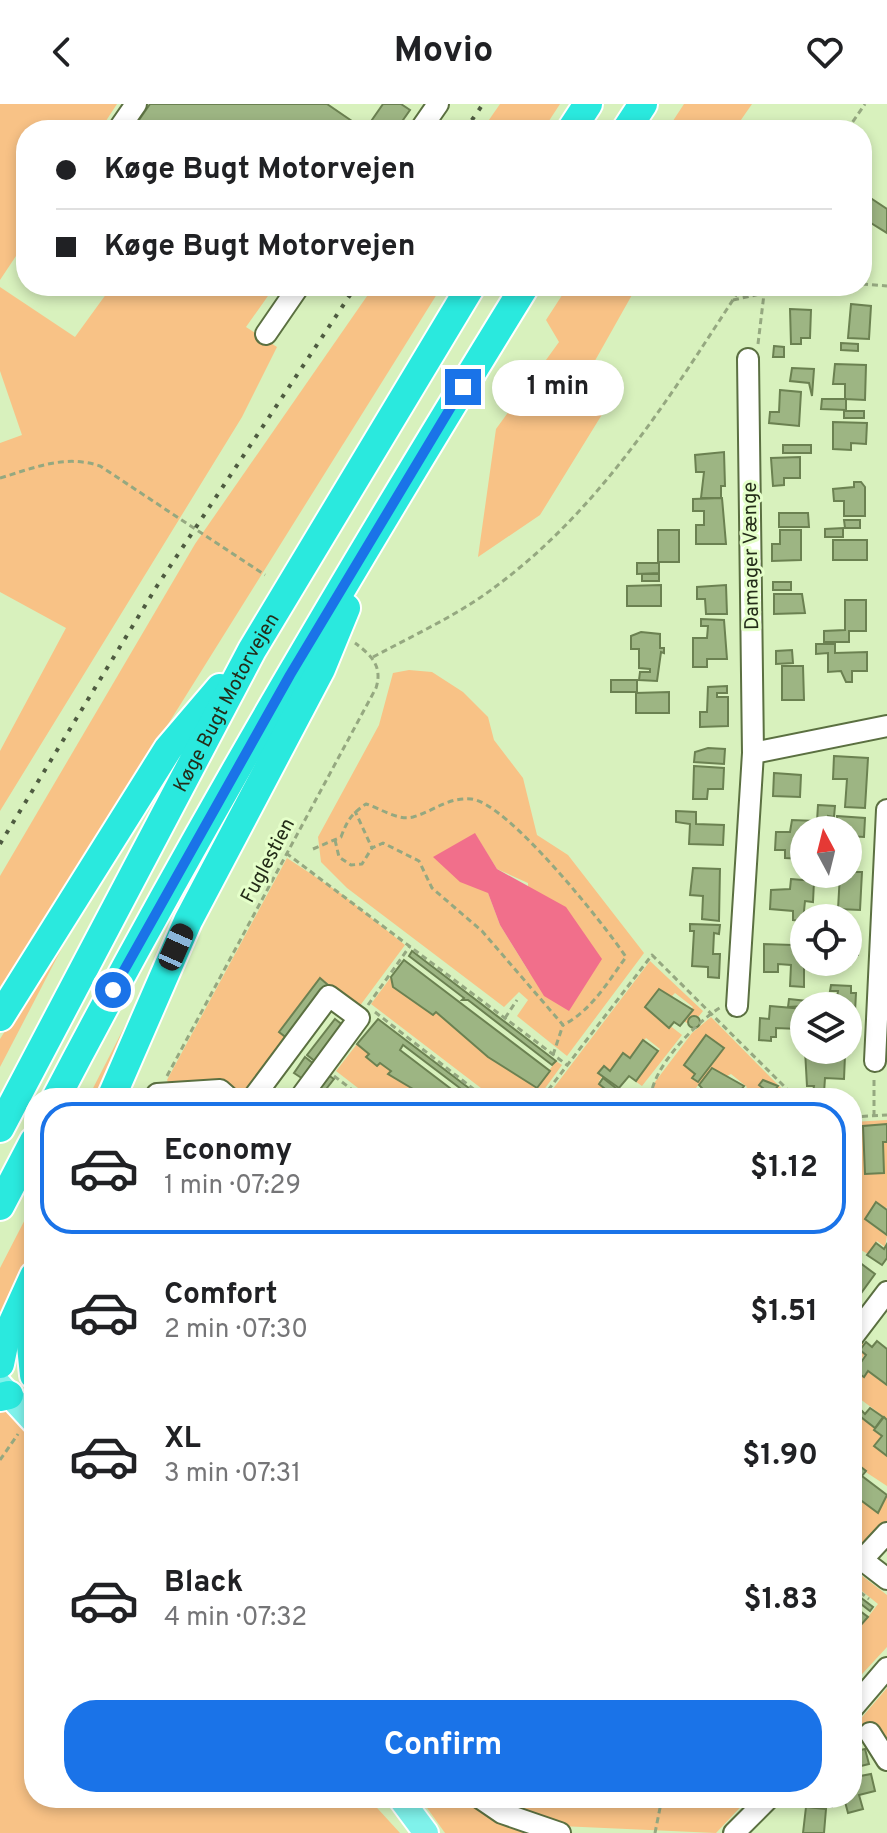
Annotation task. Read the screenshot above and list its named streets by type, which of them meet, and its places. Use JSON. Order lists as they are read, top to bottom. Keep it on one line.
{"streets":{"highway":["Køge Bugt Motorvejen"],"street":["Damager Vænge"],"path":["Fuglestien"]},"north":"top","page":{"header":"Movio","banner":["Køge Bugt Motorvejen","Køge Bugt Motorvejen"],"bubble":"1 min","list":[{"name":"Economy","note":"1 min · 07:29","value":"$1.12"},{"name":"Comfort","note":"2 min · 07:30","value":"$1.51"},{"name":"XL","note":"3 min · 07:31","value":"$1.90"},{"name":"Black","note":"4 min · 07:32","value":"$1.83"}],"buttons":"Confirm"}}
